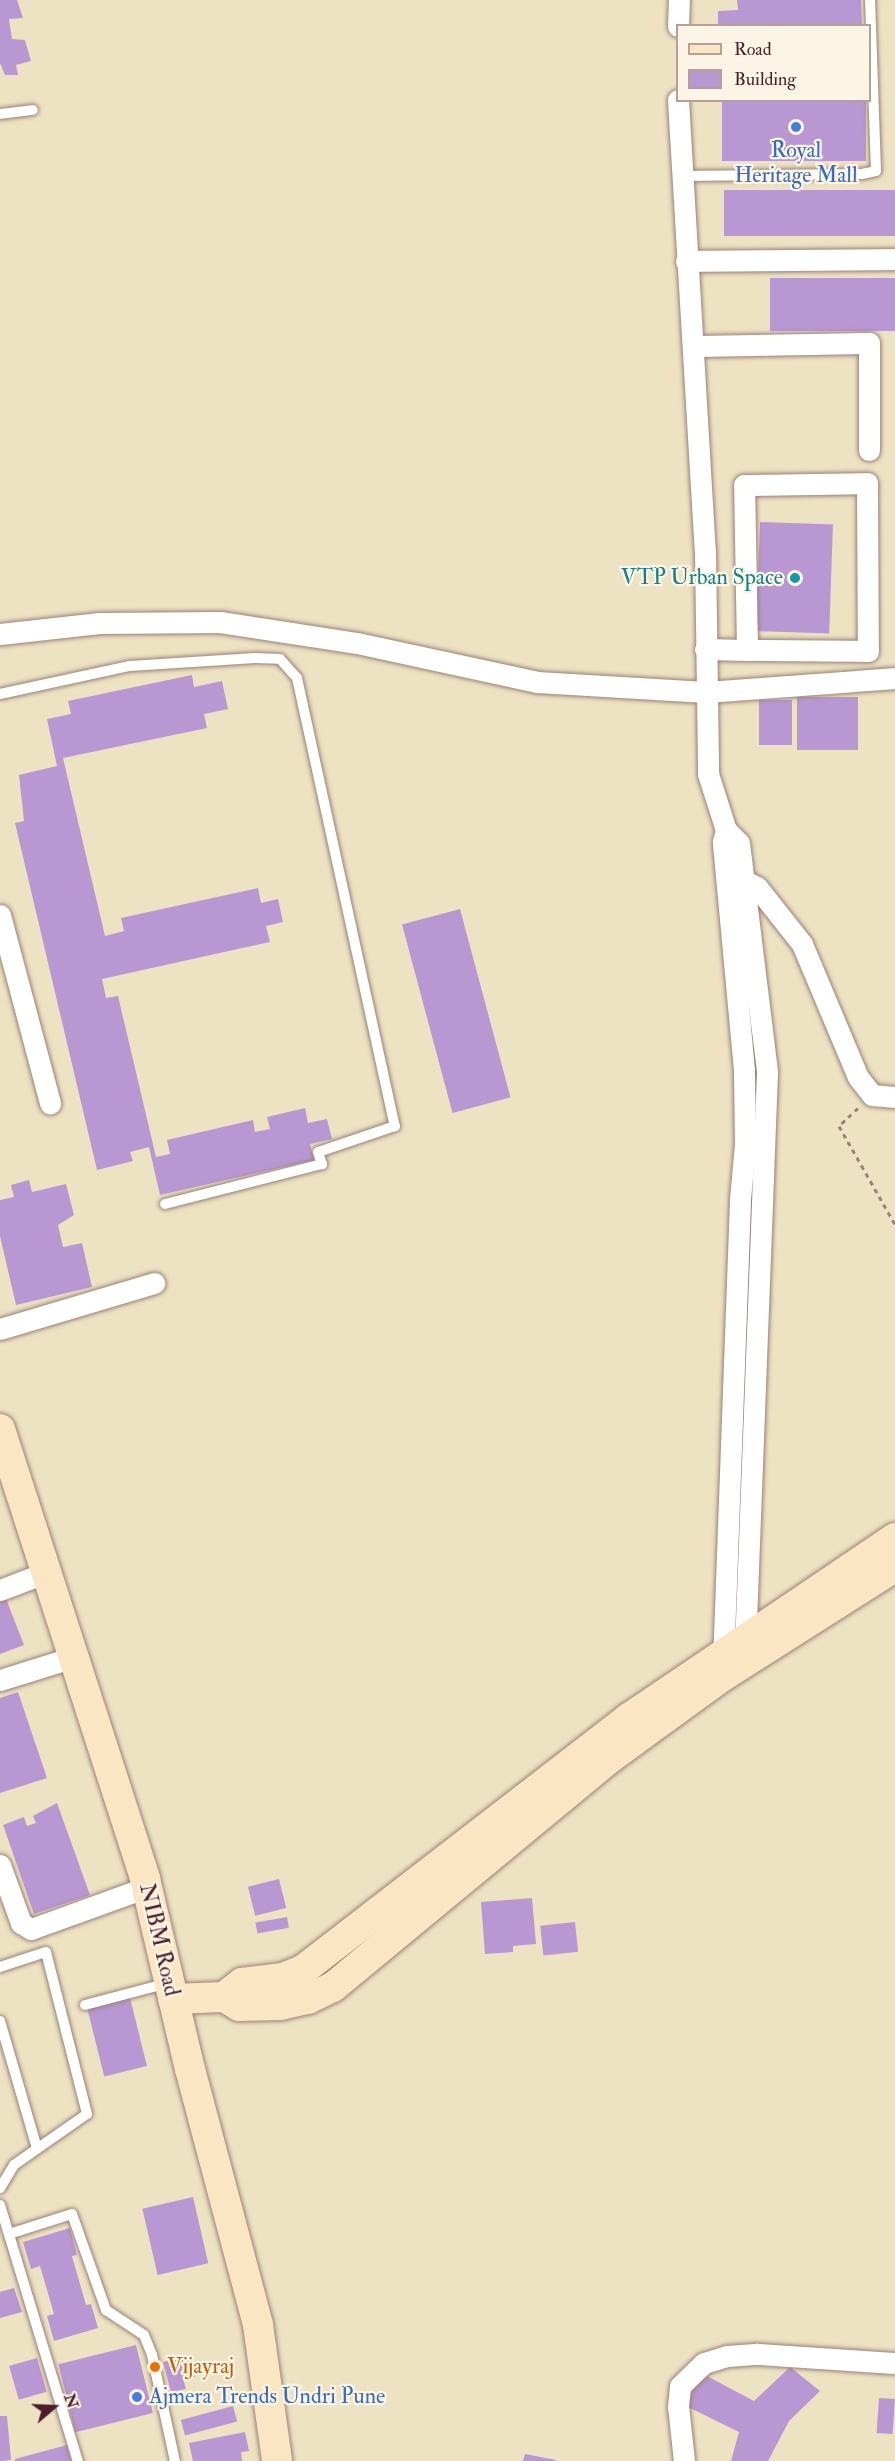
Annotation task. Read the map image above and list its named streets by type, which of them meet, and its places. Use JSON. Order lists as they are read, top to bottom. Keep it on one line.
{"streets":{"main road":["NIBM Road"]},"places":["Royal Heritage Mall","VTP Urban Space","Vijayraj","Ajmera Trends Undri Pune"],"legend":["Road","Building"],"north":"right"}
